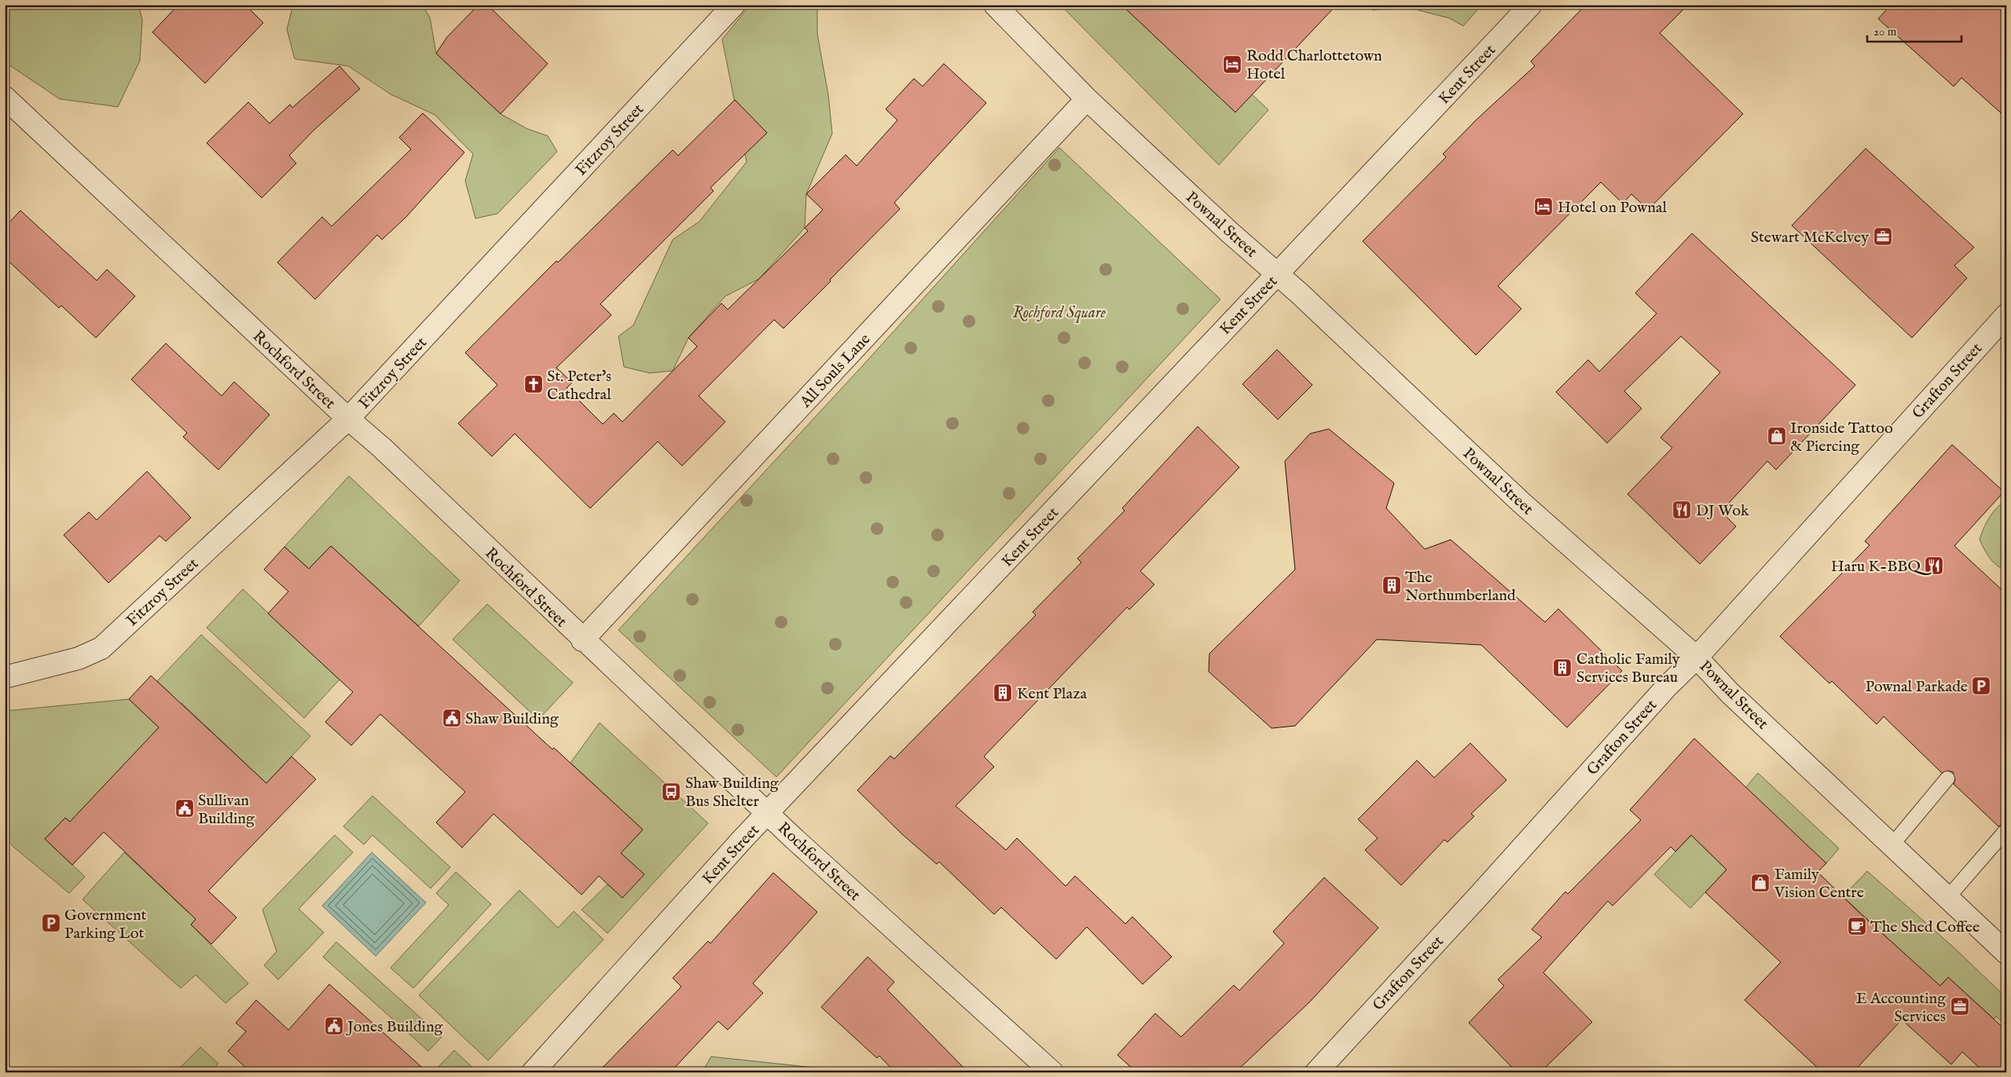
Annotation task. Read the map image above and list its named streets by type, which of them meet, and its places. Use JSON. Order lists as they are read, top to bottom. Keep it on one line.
{"streets":{"street":["Kent Street","Fitzroy Street","Pownal Street","Rochford Street","All Souls Lane","Grafton Street"]},"crossings":[["Kent Street","Pownal Street"],["Kent Street","Rochford Street"],["Fitzroy Street","Rochford Street"],["Pownal Street","All Souls Lane"],["Pownal Street","Grafton Street"],["Rochford Street","All Souls Lane"]],"parks":["Rochford Square"],"places":{"hotel":["Rodd Charlottetown Hotel","Hotel on Pownal"],"office":["Stewart McKelvey","E Accounting Services"],"church":["St. Peter's Cathedral"],"shop":["Ironside Tattoo & Piercing","Family Vision Centre"],"restaurant":["DJ Wok","Haru K-BBQ"],"building":["The Northumberland","Catholic Family Services Bureau","Kent Plaza"],"parking":["Pownal Parkade","Government Parking Lot"],"public building":["Shaw Building","Sullivan Building","Jones Building"],"bus stop":["Shaw Building Bus Shelter"],"cafe":["The Shed Coffee"]},"scale_bar":"20 m"}
